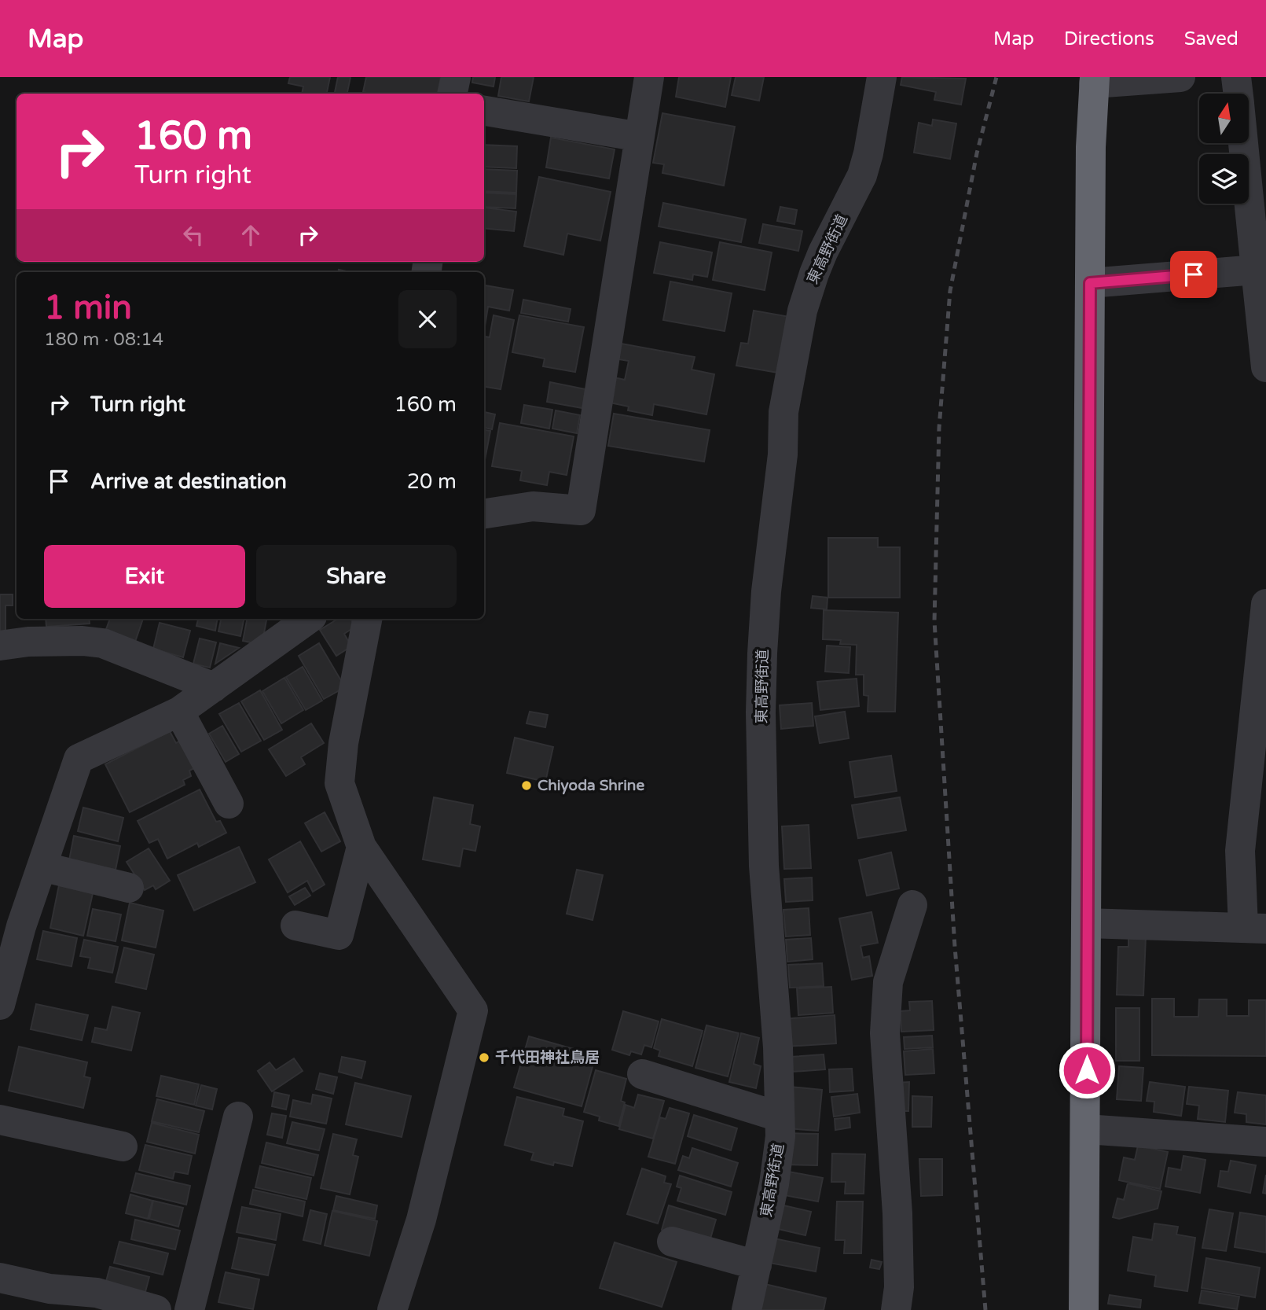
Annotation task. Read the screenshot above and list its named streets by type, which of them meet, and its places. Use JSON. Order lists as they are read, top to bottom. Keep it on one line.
{"streets":{"street":["東高野街道"]},"places":["Chiyoda Shrine","千代田神社鳥居"],"north":"top","page":{"header":"Map","nav":["Map","Directions","Saved"],"turn":["160 m","Turn right"],"heading":["1 min","180 m · 08:14"],"list":[{"name":"Turn right","value":"160 m"},{"name":"Arrive at destination","value":"20 m"}],"buttons":["Exit","Share"]}}
